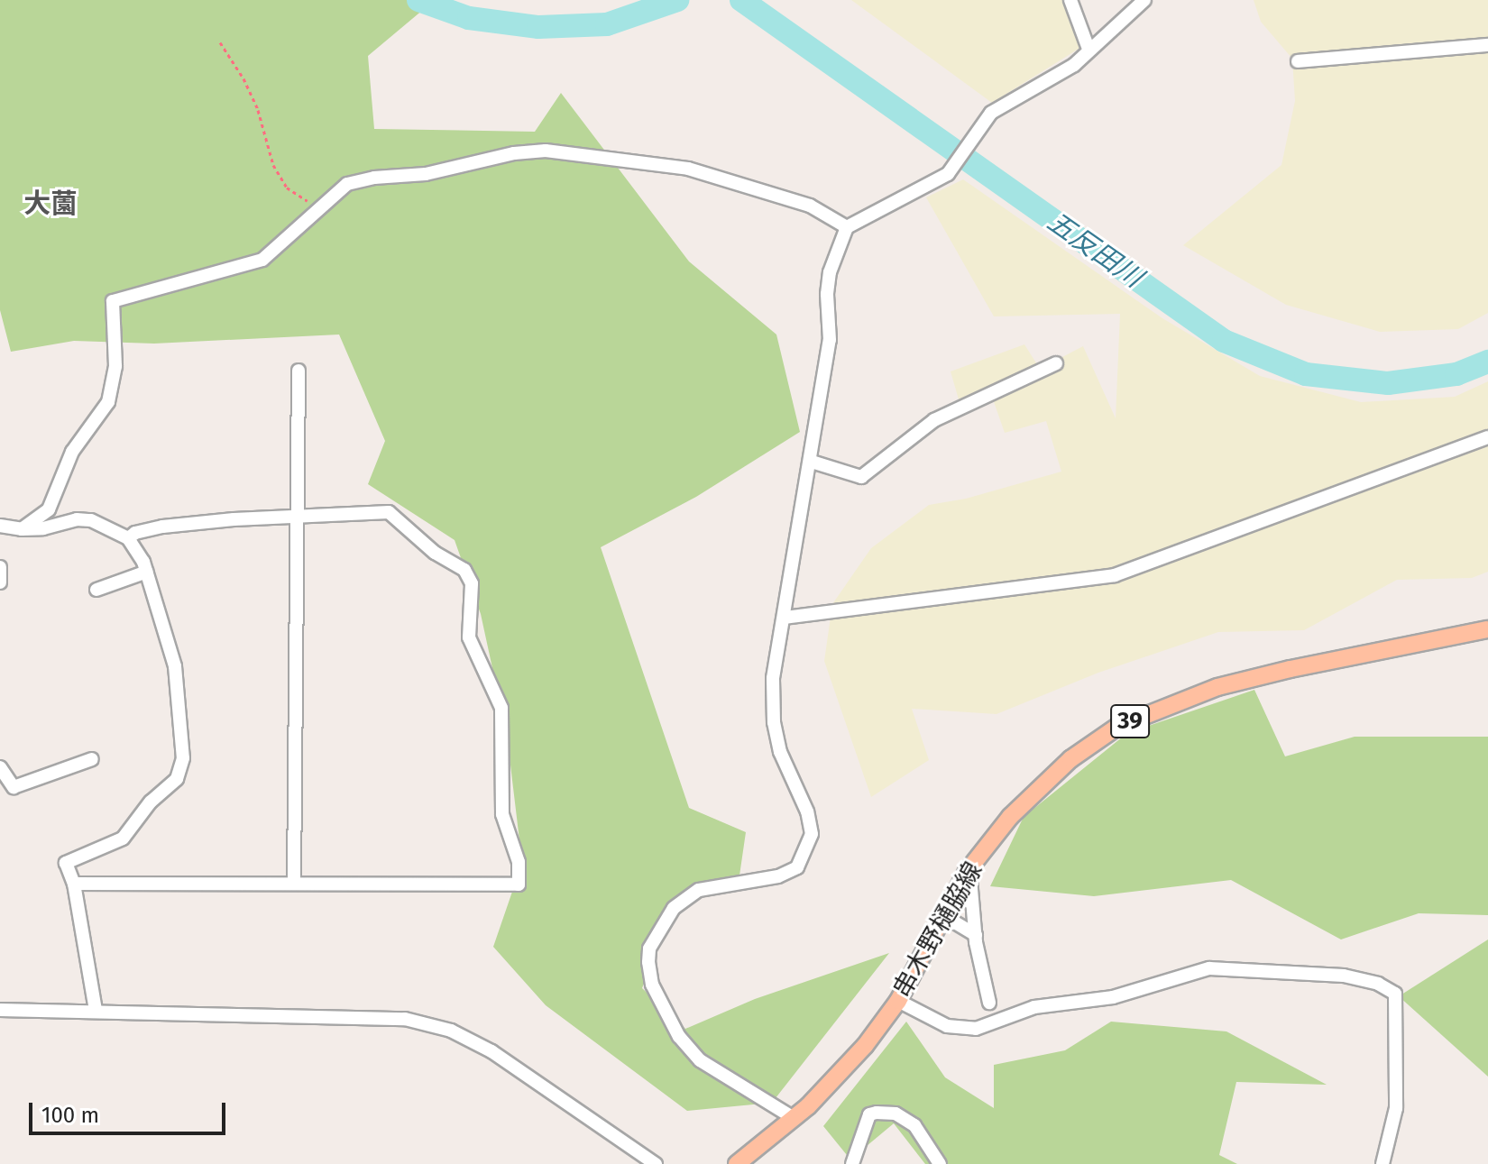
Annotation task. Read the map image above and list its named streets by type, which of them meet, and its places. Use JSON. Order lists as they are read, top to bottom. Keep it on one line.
{"streets":{"main road":["39","串木野樋脇線"]},"districts":["大薗"],"water":["五反田川"],"scale_bar":"100 m"}
